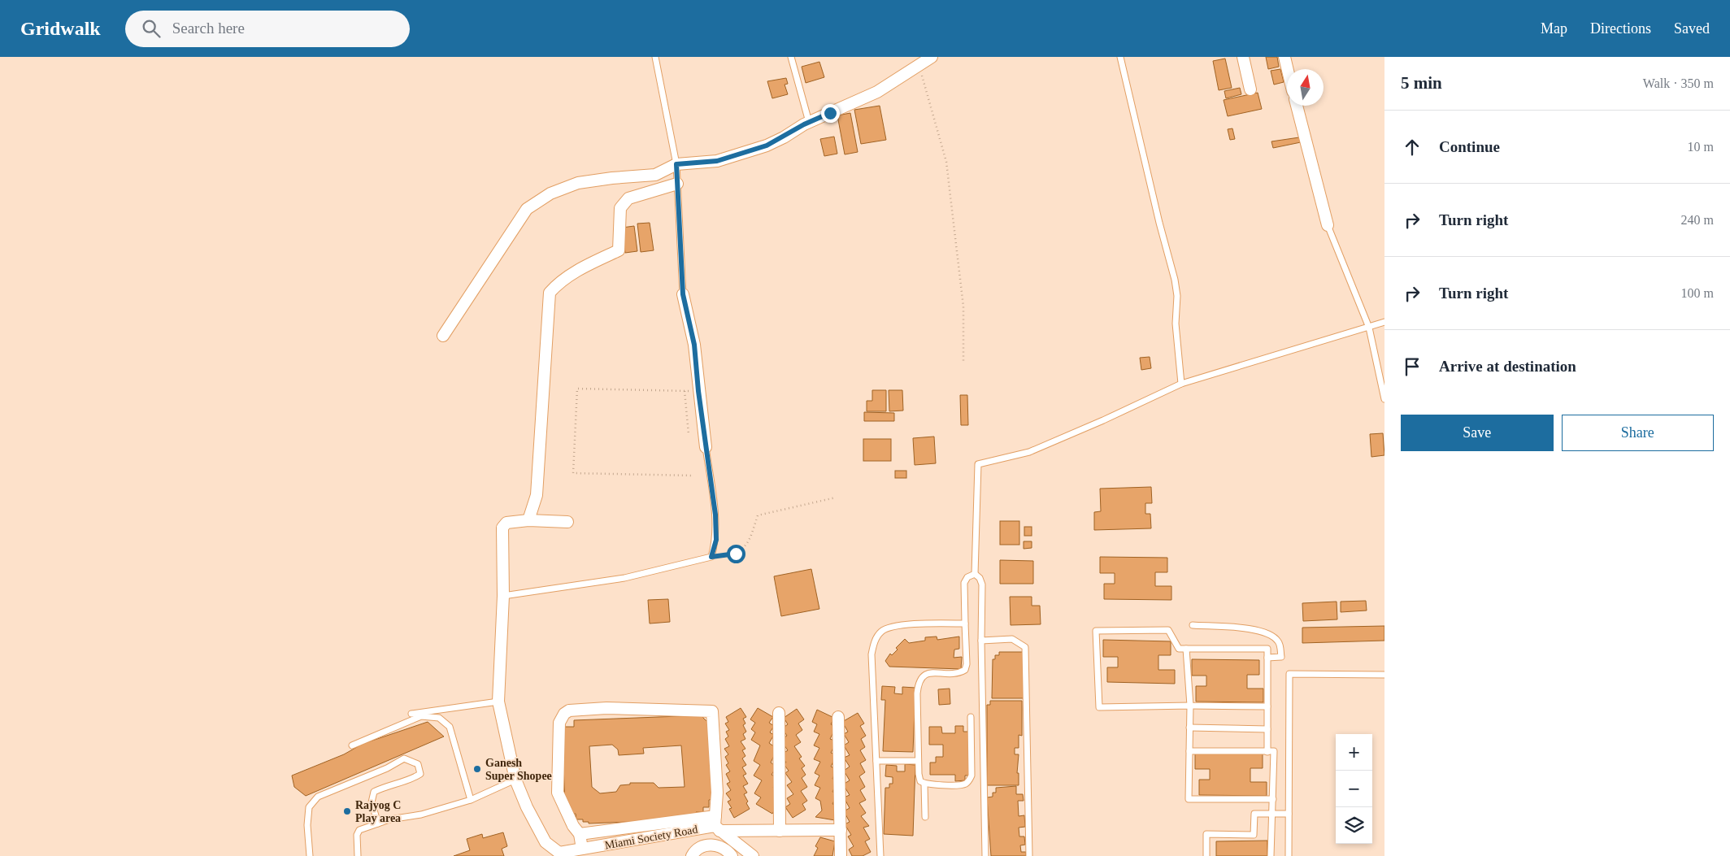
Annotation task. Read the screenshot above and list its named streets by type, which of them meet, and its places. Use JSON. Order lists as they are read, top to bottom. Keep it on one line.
{"streets":{"street":["Miami Society Road"]},"places":["Ganesh Super Shopee","Rajyog C Play area"],"north":"top","page":{"header":"Gridwalk","search":"Search here","nav":["Map","Directions","Saved"],"heading":["5 min","Walk · 350 m"],"list":[["Continue","10 m"],["Turn right","240 m"],["Turn right","100 m"],"Arrive at destination"],"buttons":["Save","Share"],"map_buttons":["+","−"]}}
